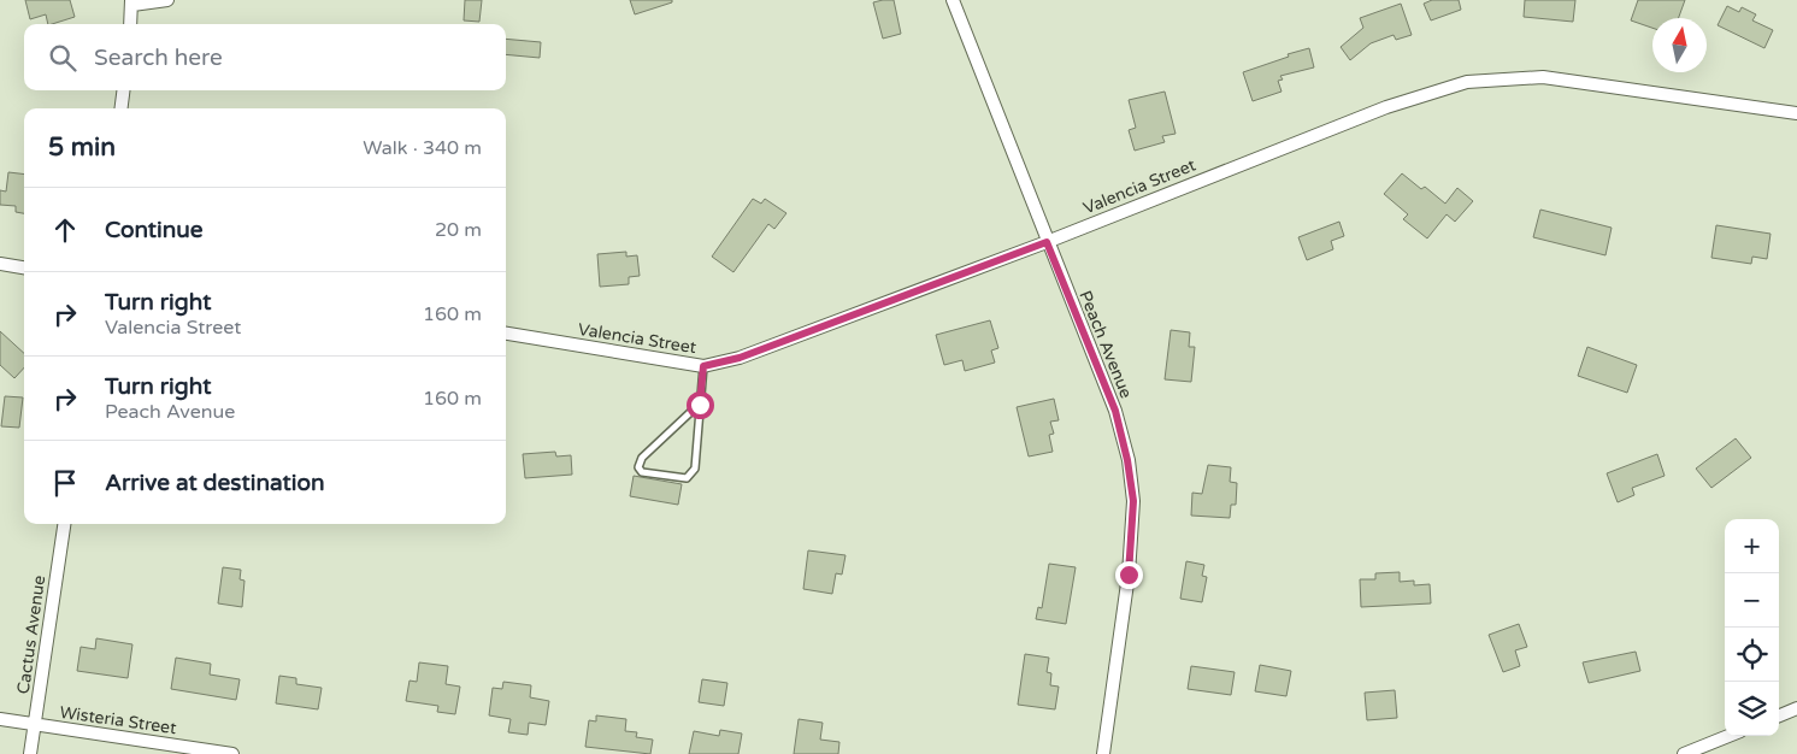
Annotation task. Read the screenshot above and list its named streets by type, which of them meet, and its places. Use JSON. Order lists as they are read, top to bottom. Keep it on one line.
{"streets":{"street":["Valencia Street","Peach Avenue","Cactus Avenue","Wisteria Street"]},"crossings":[["Valencia Street","Peach Avenue"],["Cactus Avenue","Wisteria Street"]],"north":"top","page":{"search":"Search here","heading":["5 min","Walk · 340 m"],"list":[["Continue","20 m"],["Turn right","Valencia Street","160 m"],["Turn right","Peach Avenue","160 m"],"Arrive at destination"],"map_buttons":["+","−"]}}
